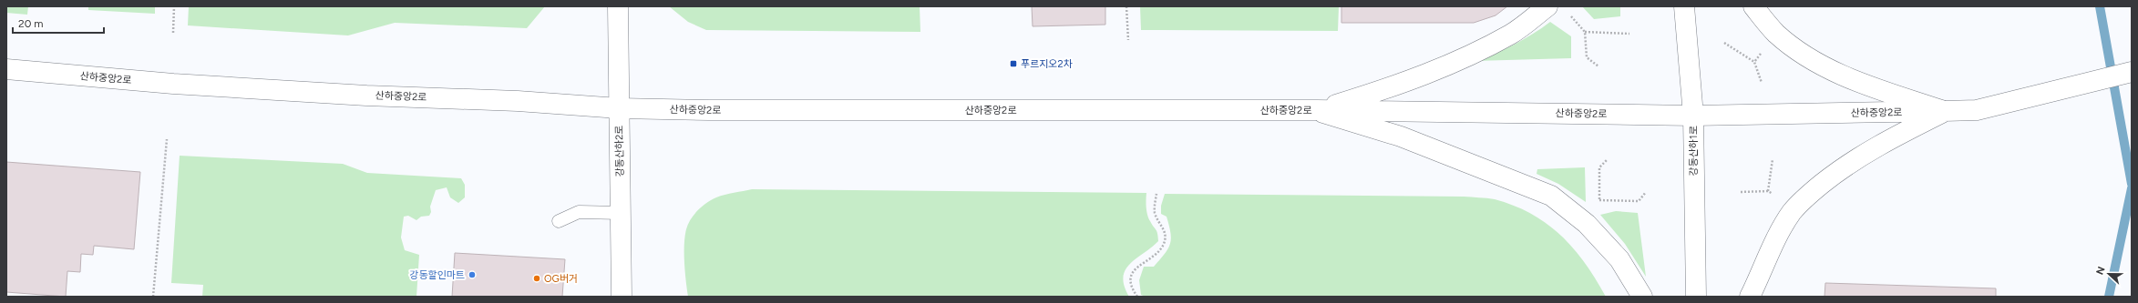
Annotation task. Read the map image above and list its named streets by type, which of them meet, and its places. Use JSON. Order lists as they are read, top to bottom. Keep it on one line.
{"streets":{"main road":["산하중앙2로","강동산하2로","강동산하1로"]},"crossings":[["산하중앙2로","강동산하2로"],["산하중앙2로","강동산하1로"]],"places":{"transit":["푸르지오2차"],"other":["강동할인마트","OG버거"]},"scale_bar":"20 m","north":"left"}
